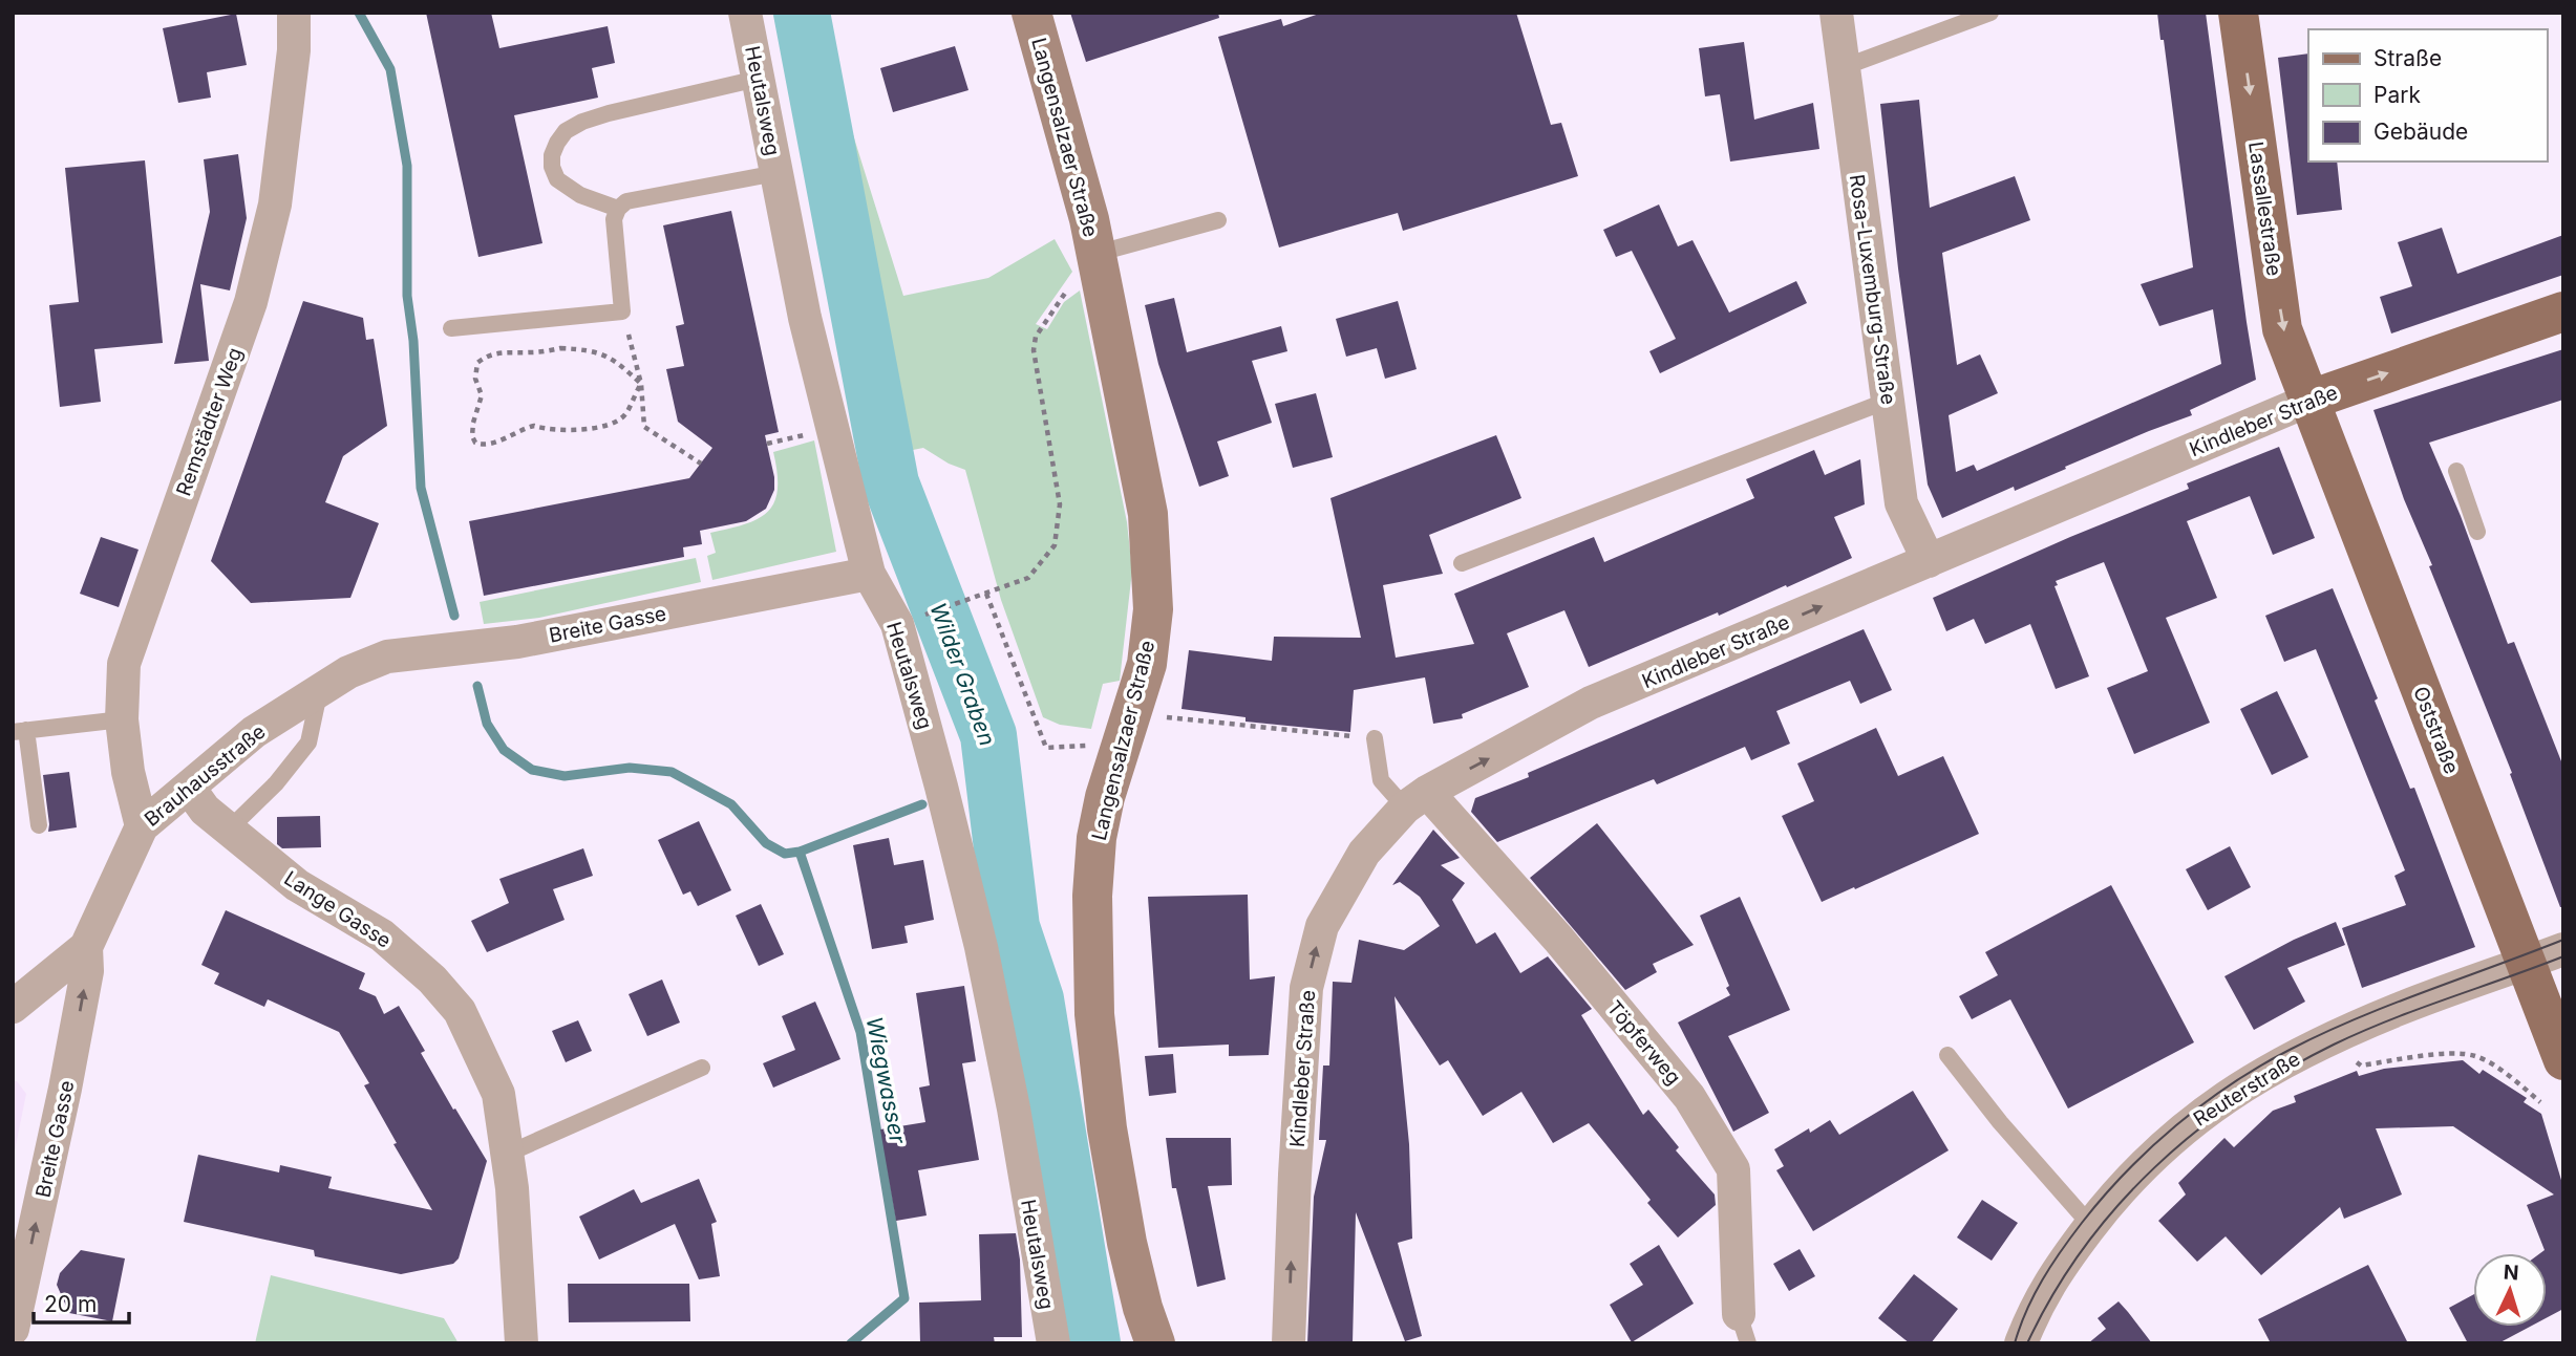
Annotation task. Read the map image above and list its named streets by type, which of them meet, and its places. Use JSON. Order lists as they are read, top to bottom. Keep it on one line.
{"streets":{"main road":["Lassallestraße","Kindleber Straße","Oststraße"],"street":["Heutalsweg","Langensalzaer Straße","Rosa-Luxemburg-Straße","Remstädter Weg","Breite Gasse","Brauhausstraße","Lange Gasse","Töpferweg","Reuterstraße"]},"crossings":[["Heutalsweg","Breite Gasse"],["Lassallestraße","Kindleber Straße"],["Lassallestraße","Oststraße"],["Rosa-Luxemburg-Straße","Kindleber Straße"],["Kindleber Straße","Oststraße"],["Kindleber Straße","Töpferweg"],["Remstädter Weg","Brauhausstraße"],["Breite Gasse","Brauhausstraße"],["Oststraße","Reuterstraße"],["Brauhausstraße","Lange Gasse"]],"one_way":["Lassallestraße","Kindleber Straße","Breite Gasse"],"water":["Wilder Graben","Wiegwasser"],"legend":["Straße","Park","Gebäude"],"scale_bar":"20 m","north":"top"}
